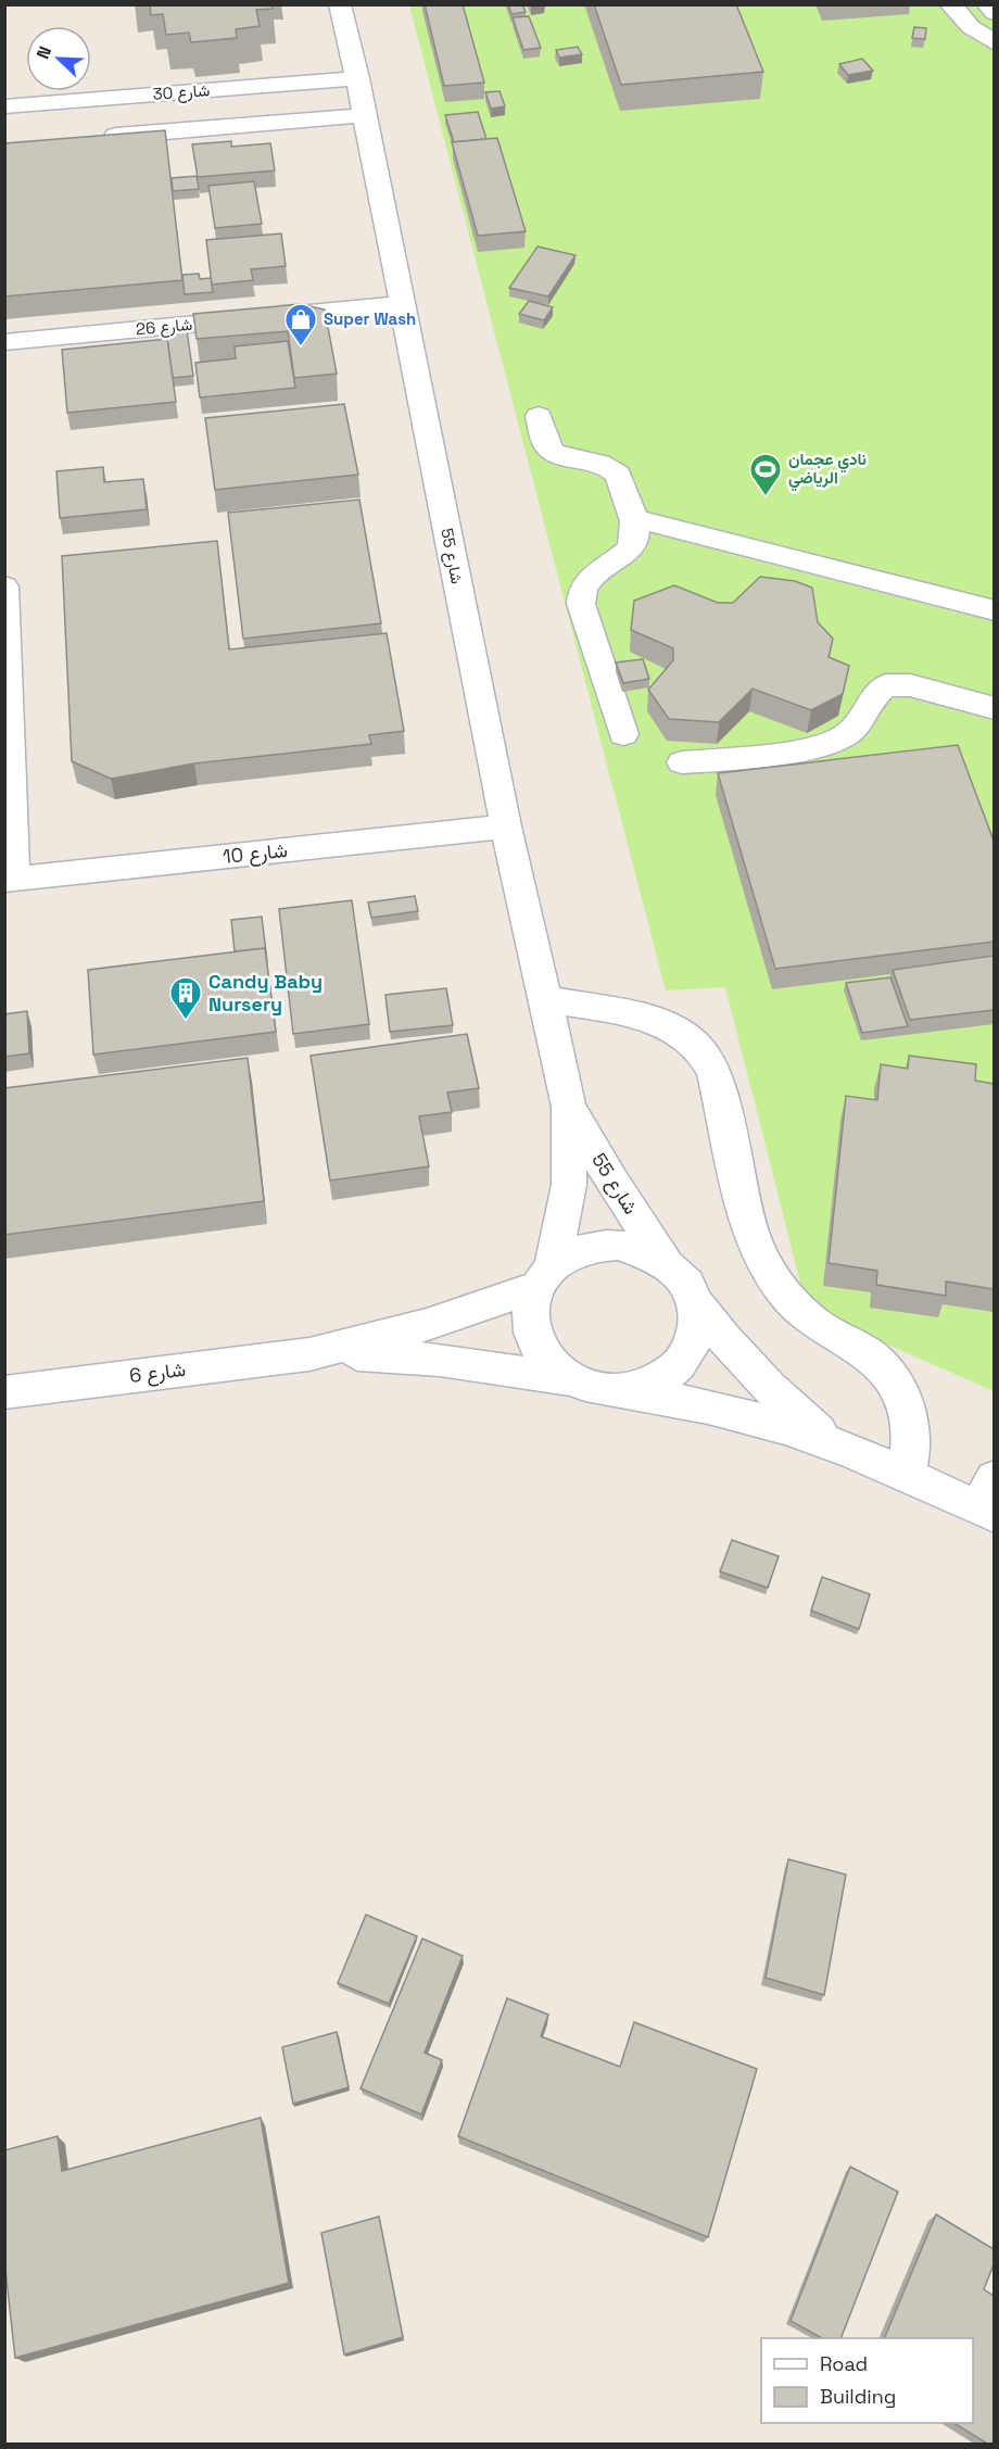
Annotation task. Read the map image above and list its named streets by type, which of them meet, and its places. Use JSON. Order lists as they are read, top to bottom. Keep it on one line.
{"streets":{"street":["شارع 30","شارع 26","شارع 55","شارع 10","شارع 6"]},"crossings":[["شارع 30","شارع 55"],["شارع 26","شارع 55"],["شارع 55","شارع 10"],["شارع 55","شارع 6"]],"places":{"shop":["Super Wash"],"sports":["نادي عجمان الرياضي"],"building":["Candy Baby Nursery"]},"legend":["Road","Building"],"north":"top left"}
